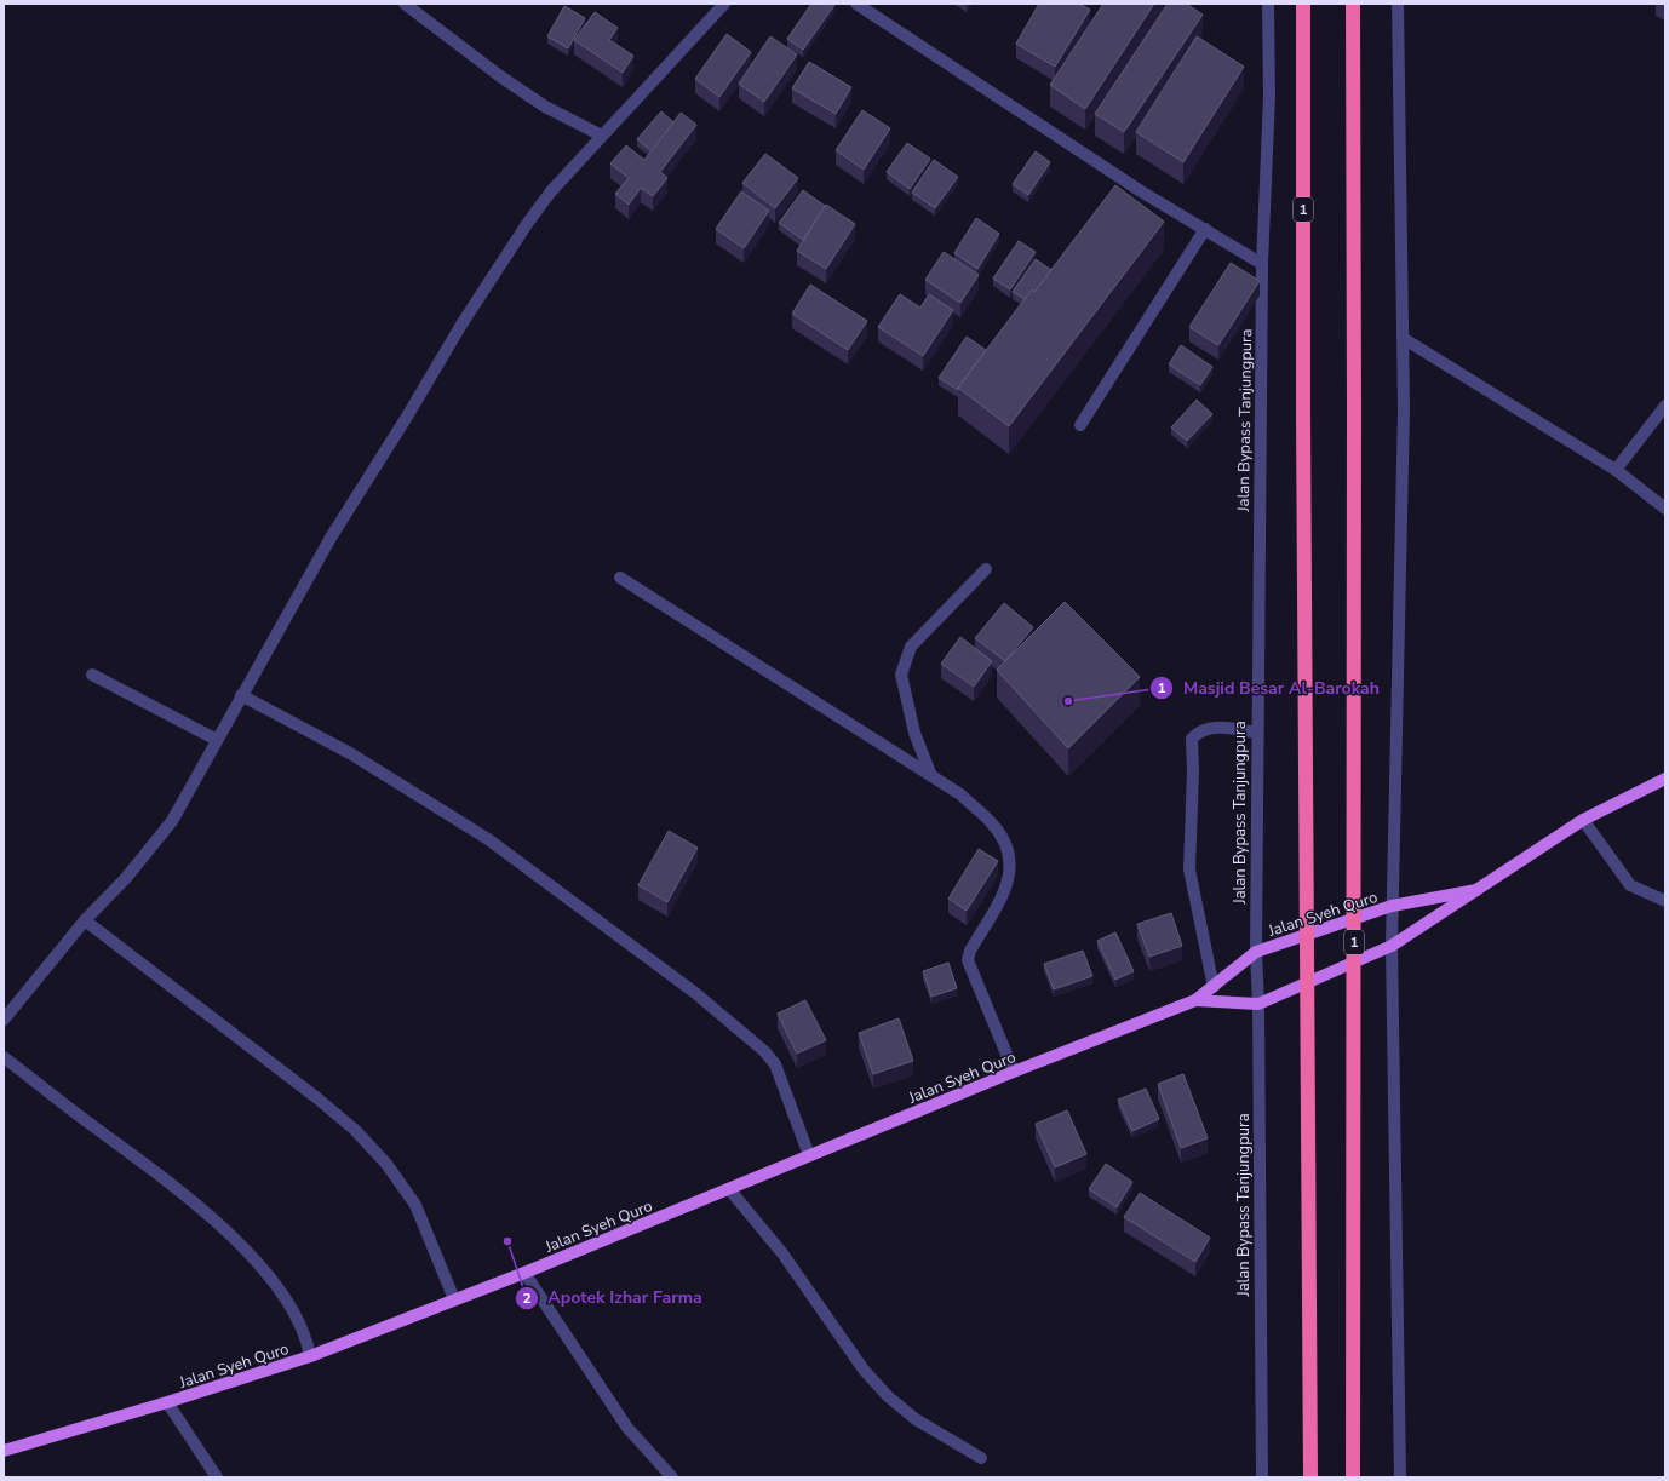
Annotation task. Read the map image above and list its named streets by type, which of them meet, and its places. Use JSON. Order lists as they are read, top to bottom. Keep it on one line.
{"streets":{"highway":["1"],"main road":["Jalan Syeh Quro"],"street":["Jalan Bypass Tanjungpura"]},"crossings":[["Jalan Bypass Tanjungpura","Jalan Syeh Quro"]],"places":["Masjid Besar Al-Barokah","Apotek Izhar Farma"]}
